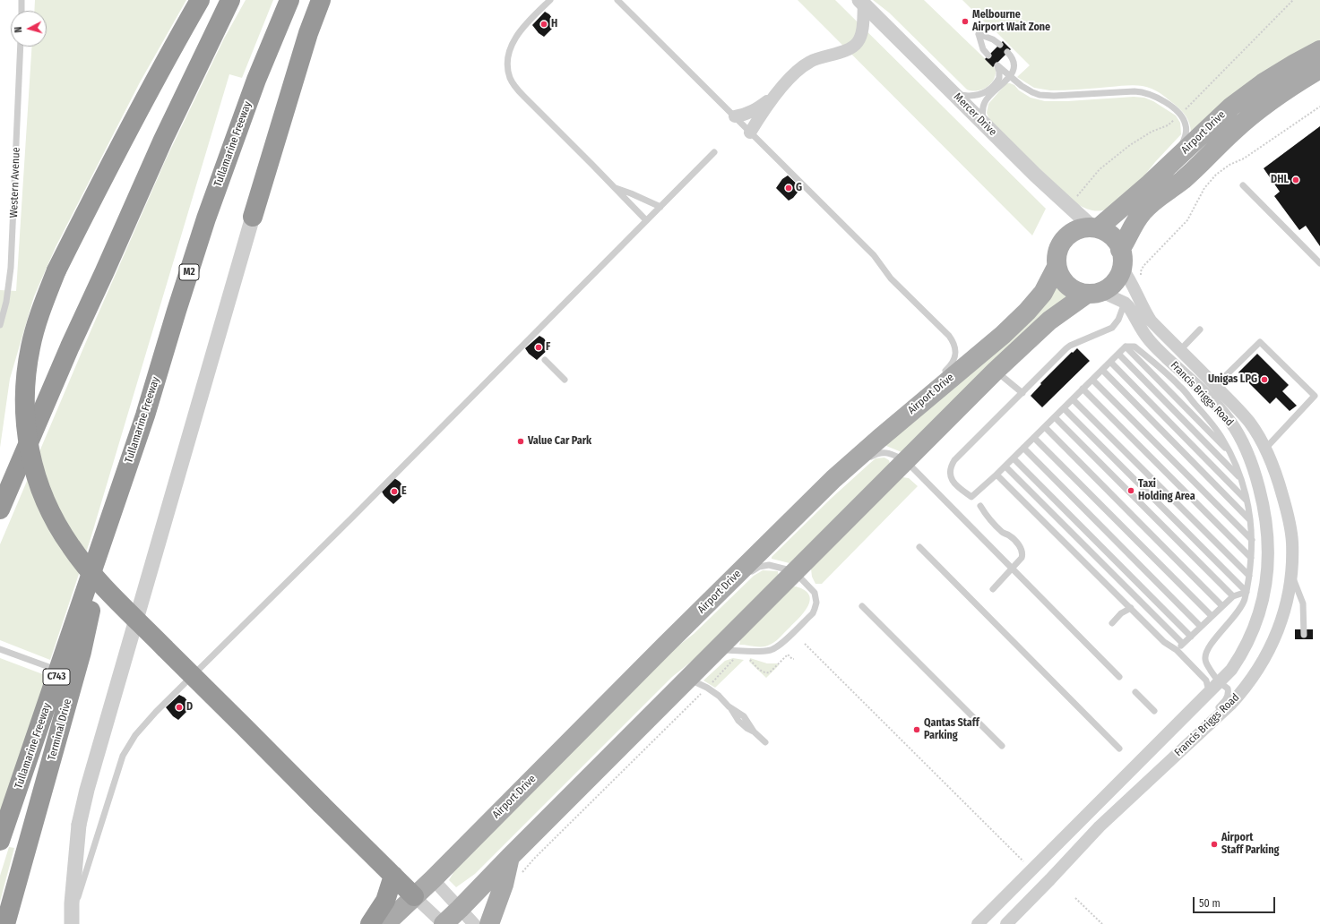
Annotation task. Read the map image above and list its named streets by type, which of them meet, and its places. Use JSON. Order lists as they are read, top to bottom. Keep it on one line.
{"streets":{"highway":["Tullamarine Freeway","M2","C743","Terminal Drive"],"main road":["Airport Drive"],"street":["Mercer Drive","Francis Briggs Road"],"lane":["Western Avenue"]},"crossings":[["Mercer Drive","Airport Drive"],["Mercer Drive","Francis Briggs Road"],["Airport Drive","Francis Briggs Road"],["Tullamarine Freeway","Terminal Drive"]],"places":["Melbourne Airport Wait Zone","H","DHL","G","F","Unigas LPG","Value Car Park","Taxi Holding Area","E","D","Qantas Staff Parking","Airport Staff Parking"],"scale_bar":"50 m","north":"left"}
